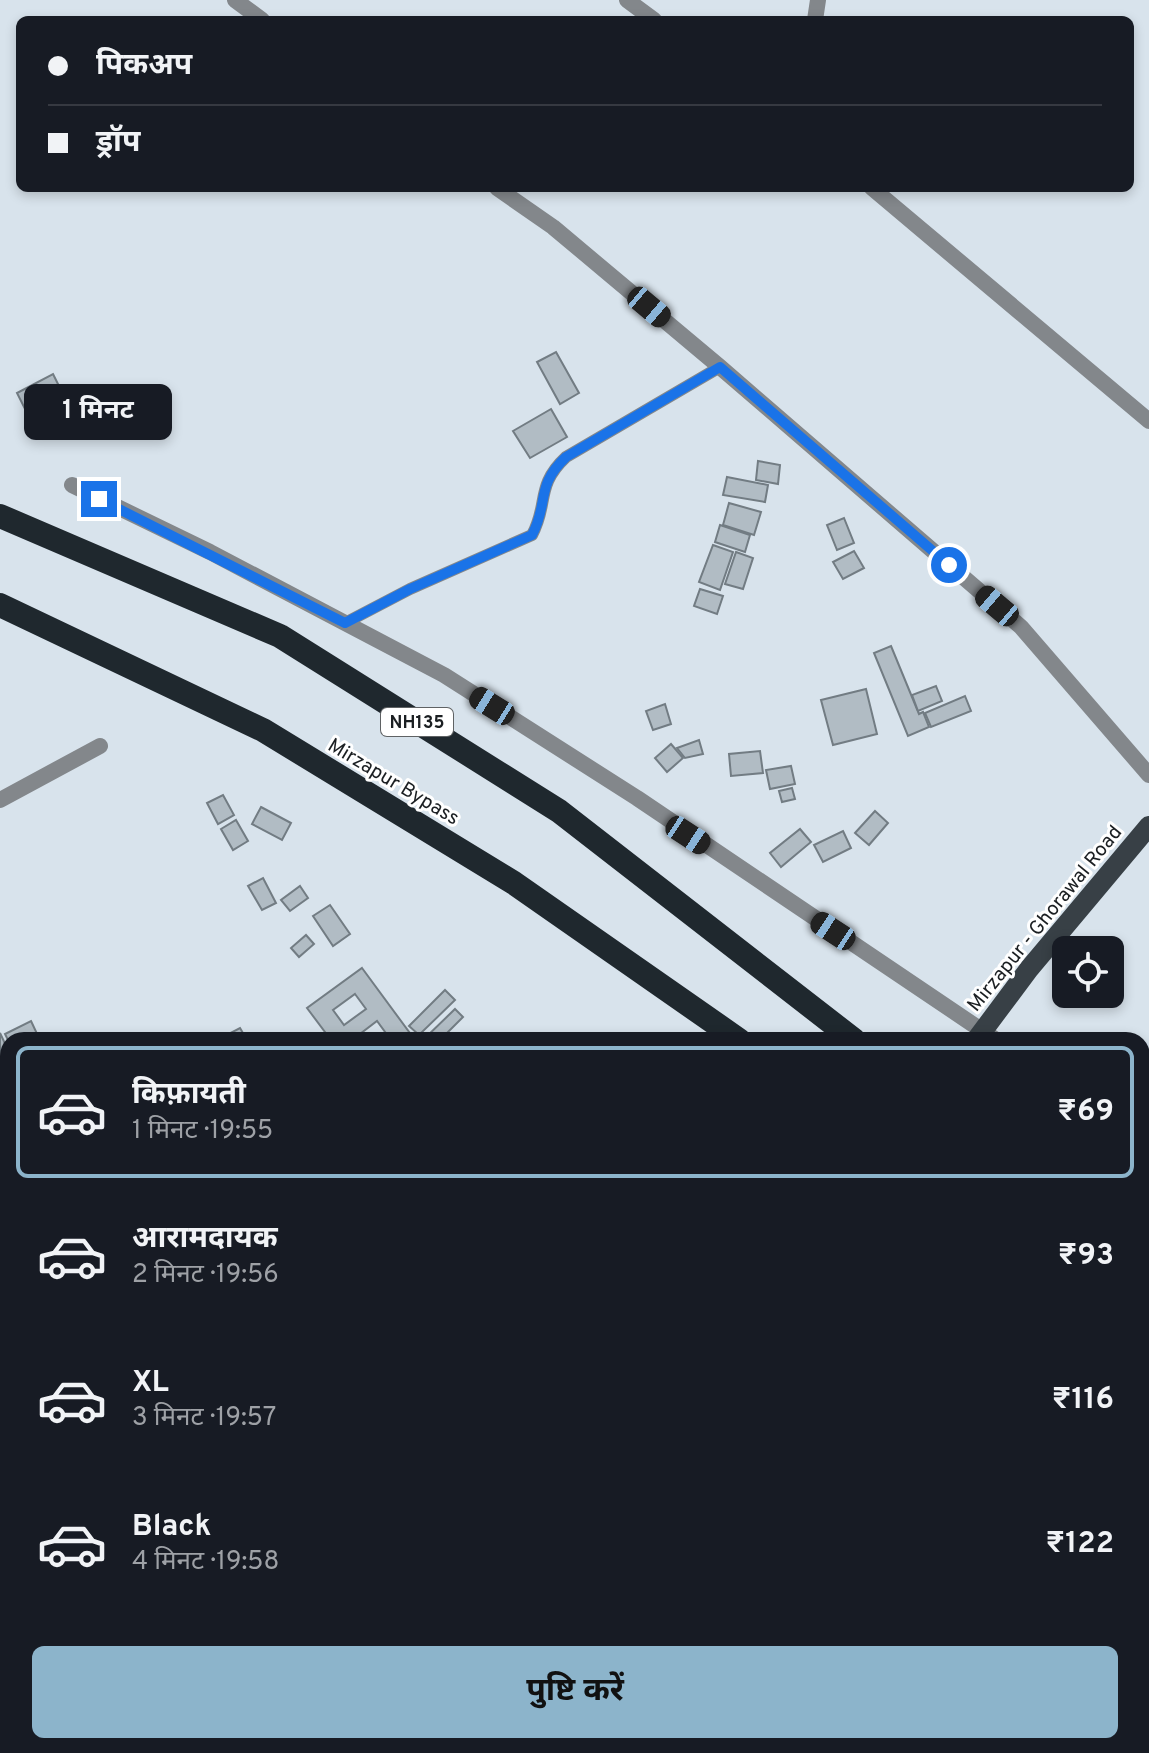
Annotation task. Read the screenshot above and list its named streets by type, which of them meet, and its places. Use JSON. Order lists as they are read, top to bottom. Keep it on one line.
{"streets":{"highway":["NH135","Mirzapur Bypass"],"main road":["Mirzapur - Ghorawal Road"]},"page":{"banner":["पिकअप","ड्रॉप"],"bubble":"1 मिनट","list":[{"name":"किफ़ायती","note":"1 मिनट · 19:55","value":"₹69"},{"name":"आरामदायक","note":"2 मिनट · 19:56","value":"₹93"},{"name":"XL","note":"3 मिनट · 19:57","value":"₹116"},{"name":"Black","note":"4 मिनट · 19:58","value":"₹122"}],"buttons":"पुष्टि करें"}}
